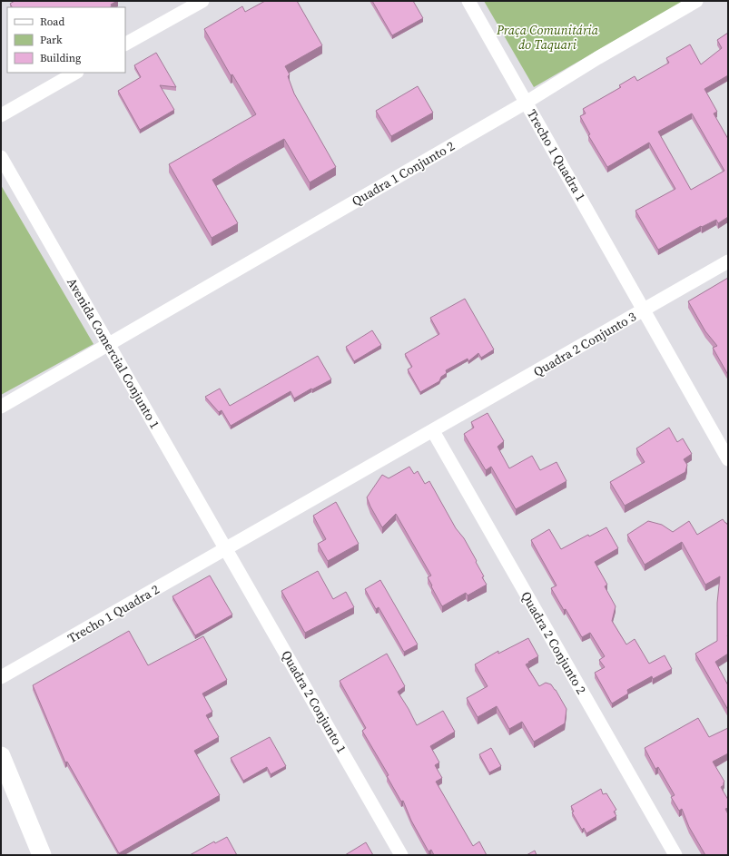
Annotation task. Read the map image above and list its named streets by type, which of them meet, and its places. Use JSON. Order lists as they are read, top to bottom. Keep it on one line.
{"streets":{"street":["Trecho 1 Quadra 1","Quadra 1 Conjunto 2","Quadra 2 Conjunto 3","Avenida Comercial Conjunto 1","Trecho 1 Quadra 2","Quadra 2 Conjunto 2","Quadra 2 Conjunto 1"]},"crossings":[["Trecho 1 Quadra 1","Quadra 1 Conjunto 2"],["Trecho 1 Quadra 1","Quadra 2 Conjunto 3"],["Quadra 1 Conjunto 2","Avenida Comercial Conjunto 1"],["Quadra 2 Conjunto 3","Avenida Comercial Conjunto 1"],["Quadra 2 Conjunto 3","Trecho 1 Quadra 2"],["Quadra 2 Conjunto 3","Quadra 2 Conjunto 2"],["Quadra 2 Conjunto 3","Quadra 2 Conjunto 1"],["Avenida Comercial Conjunto 1","Trecho 1 Quadra 2"],["Avenida Comercial Conjunto 1","Quadra 2 Conjunto 1"],["Trecho 1 Quadra 2","Quadra 2 Conjunto 1"]],"parks":["Praça Comunitária do Taquari"],"legend":["Road","Park","Building"]}
